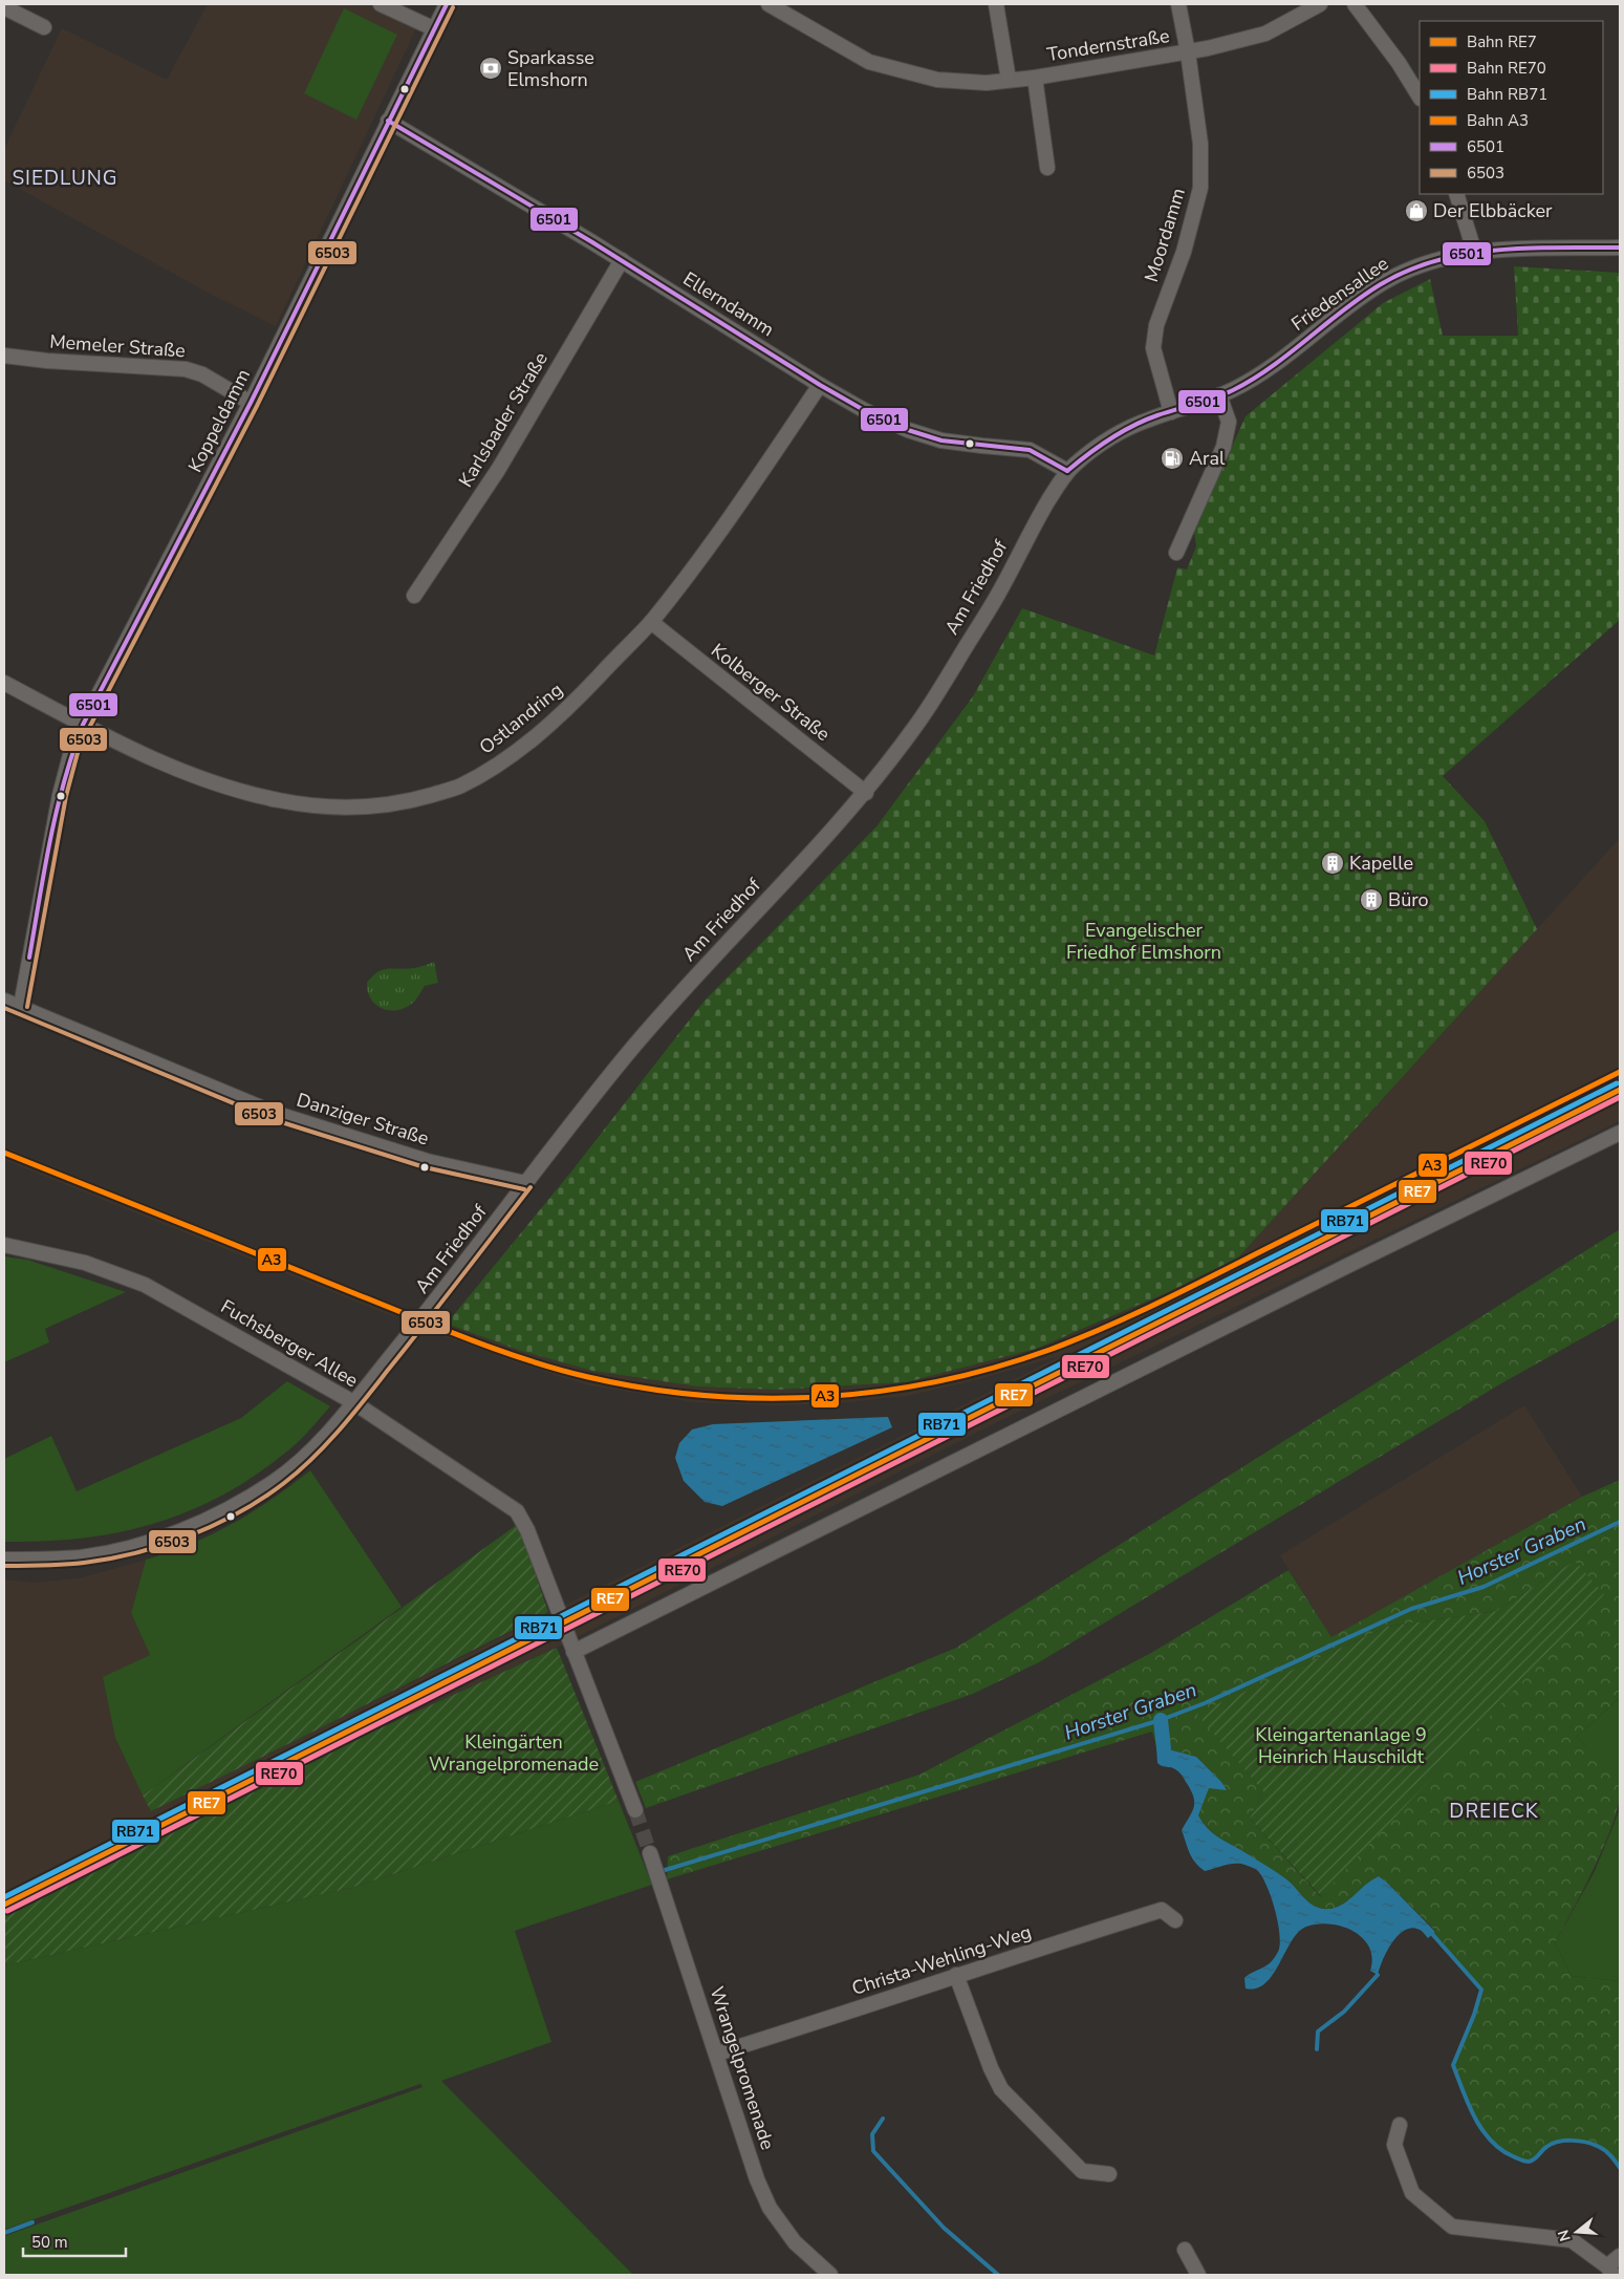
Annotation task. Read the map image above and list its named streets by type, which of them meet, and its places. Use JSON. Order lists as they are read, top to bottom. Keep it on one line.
{"streets":{"street":["Tondernstraße","Moordamm","Friedensallee","Ellerndamm","Memeler Straße","Karlsbader Straße","Koppeldamm","Am Friedhof","Kolberger Straße","Ostlandring","Danziger Straße","Fuchsberger Allee","Christa-Wehling-Weg","Wrangelpromenade"]},"crossings":[["Tondernstraße","Moordamm"],["Moordamm","Friedensallee"],["Friedensallee","Am Friedhof"],["Ellerndamm","Karlsbader Straße"],["Ellerndamm","Koppeldamm"],["Ellerndamm","Am Friedhof"],["Ellerndamm","Ostlandring"],["Memeler Straße","Koppeldamm"],["Koppeldamm","Ostlandring"],["Koppeldamm","Danziger Straße"],["Am Friedhof","Kolberger Straße"],["Am Friedhof","Danziger Straße"],["Am Friedhof","Fuchsberger Allee"],["Kolberger Straße","Ostlandring"],["Christa-Wehling-Weg","Wrangelpromenade"]],"districts":["SIEDLUNG","DREIECK"],"water":["Horster Graben"],"parks":["Evangelischer Friedhof Elmshorn","Kleingartenanlage 9 Heinrich Hauschildt","Kleingärten Wrangelpromenade"],"places":{"bank":["Sparkasse Elmshorn"],"shop":["Der Elbbäcker"],"fuel station":["Aral"],"building":["Kapelle","Büro"]},"lines":["transit line 6501","transit line 6503","rail line A3","rail line RB71","rail line RE7","rail line RE70"],"legend":["Bahn RE7","Bahn RE70","Bahn RB71","Bahn A3","6501","6503"],"scale_bar":"50 m","north":"left"}
